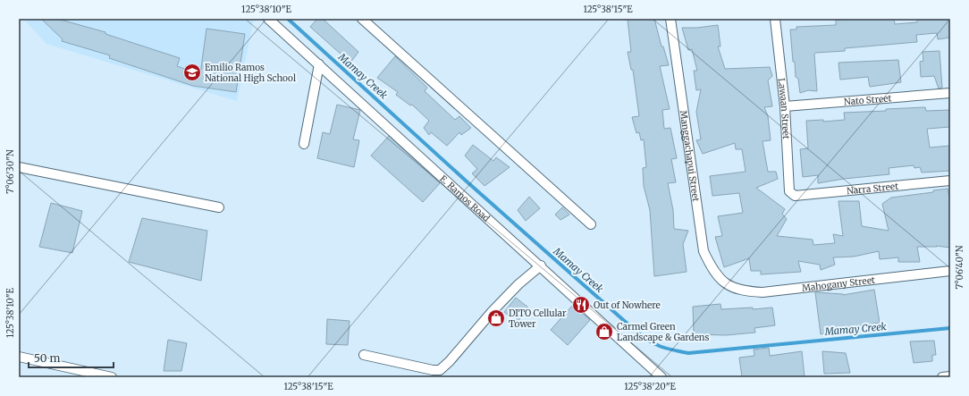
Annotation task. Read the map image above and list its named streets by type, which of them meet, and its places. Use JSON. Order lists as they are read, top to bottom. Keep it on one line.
{"streets":{"street":["Nato Street","Lawaan Street","Manggachapui Street","Narra Street","E. Ramos Road","Mahogany Street"]},"crossings":[["Nato Street","Lawaan Street"],["Lawaan Street","Narra Street"],["Manggachapui Street","Mahogany Street"]],"water":["Mamay Creek"],"places":{"school or university":["Emilio Ramos National High School"],"restaurant":["Out of Nowhere"],"shop":["DITO Cellular Tower","Carmel Green Landscape & Gardens"]},"scale_bar":"50 m","coordinates":["125°38'10\"E","125°38'15\"E","7°06'30\"N","7°06'40\"N","125°38'20\"E"]}
